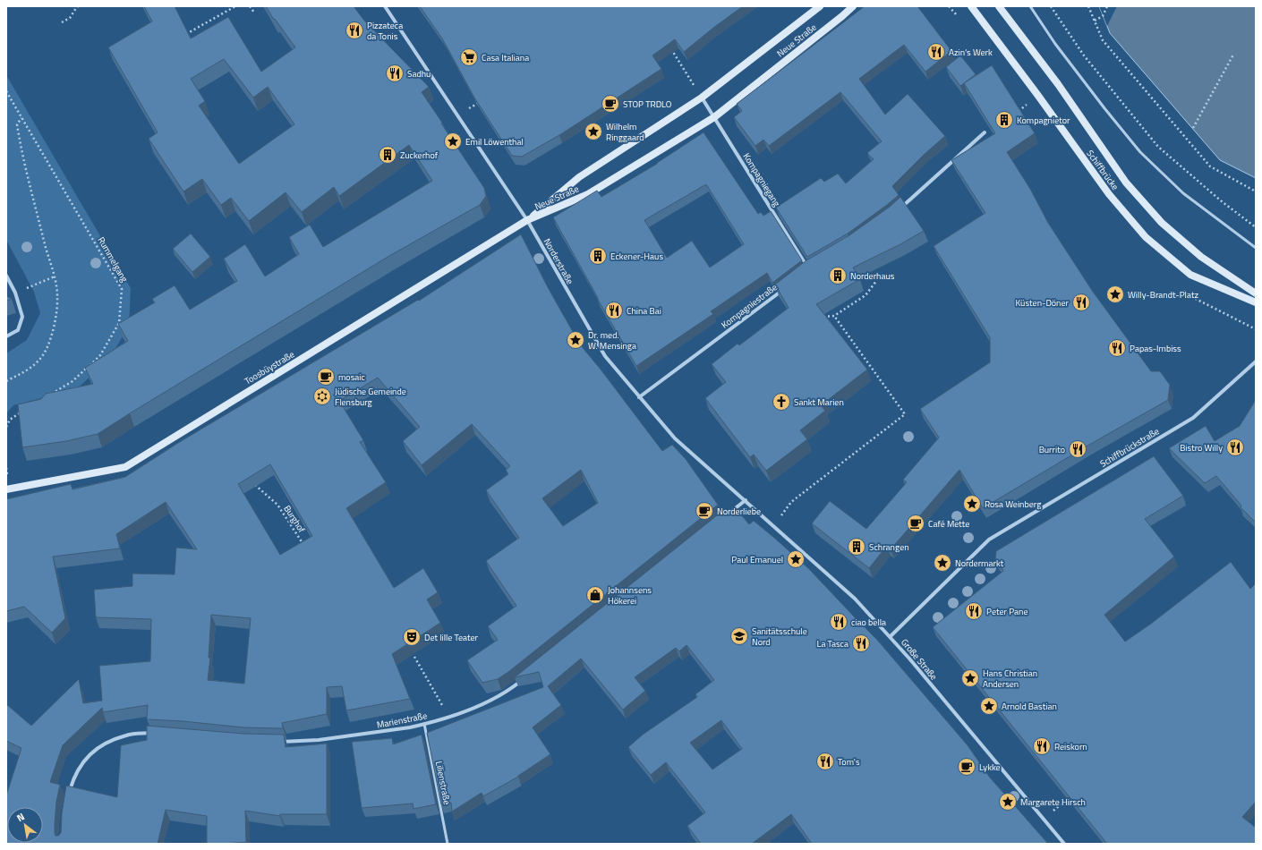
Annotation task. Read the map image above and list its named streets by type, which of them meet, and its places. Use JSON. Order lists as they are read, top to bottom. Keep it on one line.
{"streets":{"main road":["Neue Straße","Schiffbrücke","Toosbüystraße"],"street":["Kompagniegang","Norderstraße","Kompagniestraße","Schiffbrückstraße","Große Straße","Marienstraße"],"lane":["Lilienstraße"],"path":["Rummelgang","Burghof"]},"crossings":[["Neue Straße","Kompagniegang"],["Neue Straße","Norderstraße"],["Neue Straße","Toosbüystraße"],["Norderstraße","Kompagniestraße"],["Norderstraße","Toosbüystraße"],["Norderstraße","Große Straße"],["Schiffbrückstraße","Große Straße"],["Marienstraße","Lilienstraße"]],"places":{"restaurant":["Pizzateca da Tonis","Azin‘s Werk","Sadhu","Küsten-Döner","China Bai","Papas-Imbiss","Bistro Willy","Burrito","Peter Pane","ciao bella","La Tasca","Reiskorn","Tom's"],"supermarket":["Casa Italiana"],"cafe":["STOP TRDLO","mosaic","Norderliebe","Café Mette","Lykke"],"building":["Kompagnietor","Zuckerhof","Eckener-Haus","Norderhaus","Schrangen"],"place":["Wilhelm Ringgaard","Emil Löwenthal","Willy-Brandt-Platz","Dr. med. W. Mensinga","Rosa Weinberg","Paul Emanuel","Nordermarkt","Hans Christian Andersen","Arnold Bastian","Margarete Hirsch"],"synagogue":["Jüdische Gemeinde Flensburg"],"church":["Sankt Marien"],"shop":["Johannsens Hökerei"],"school or university":["Sanitätsschule Nord"],"theatre":["Det lille Teater"]},"north":"top left"}
